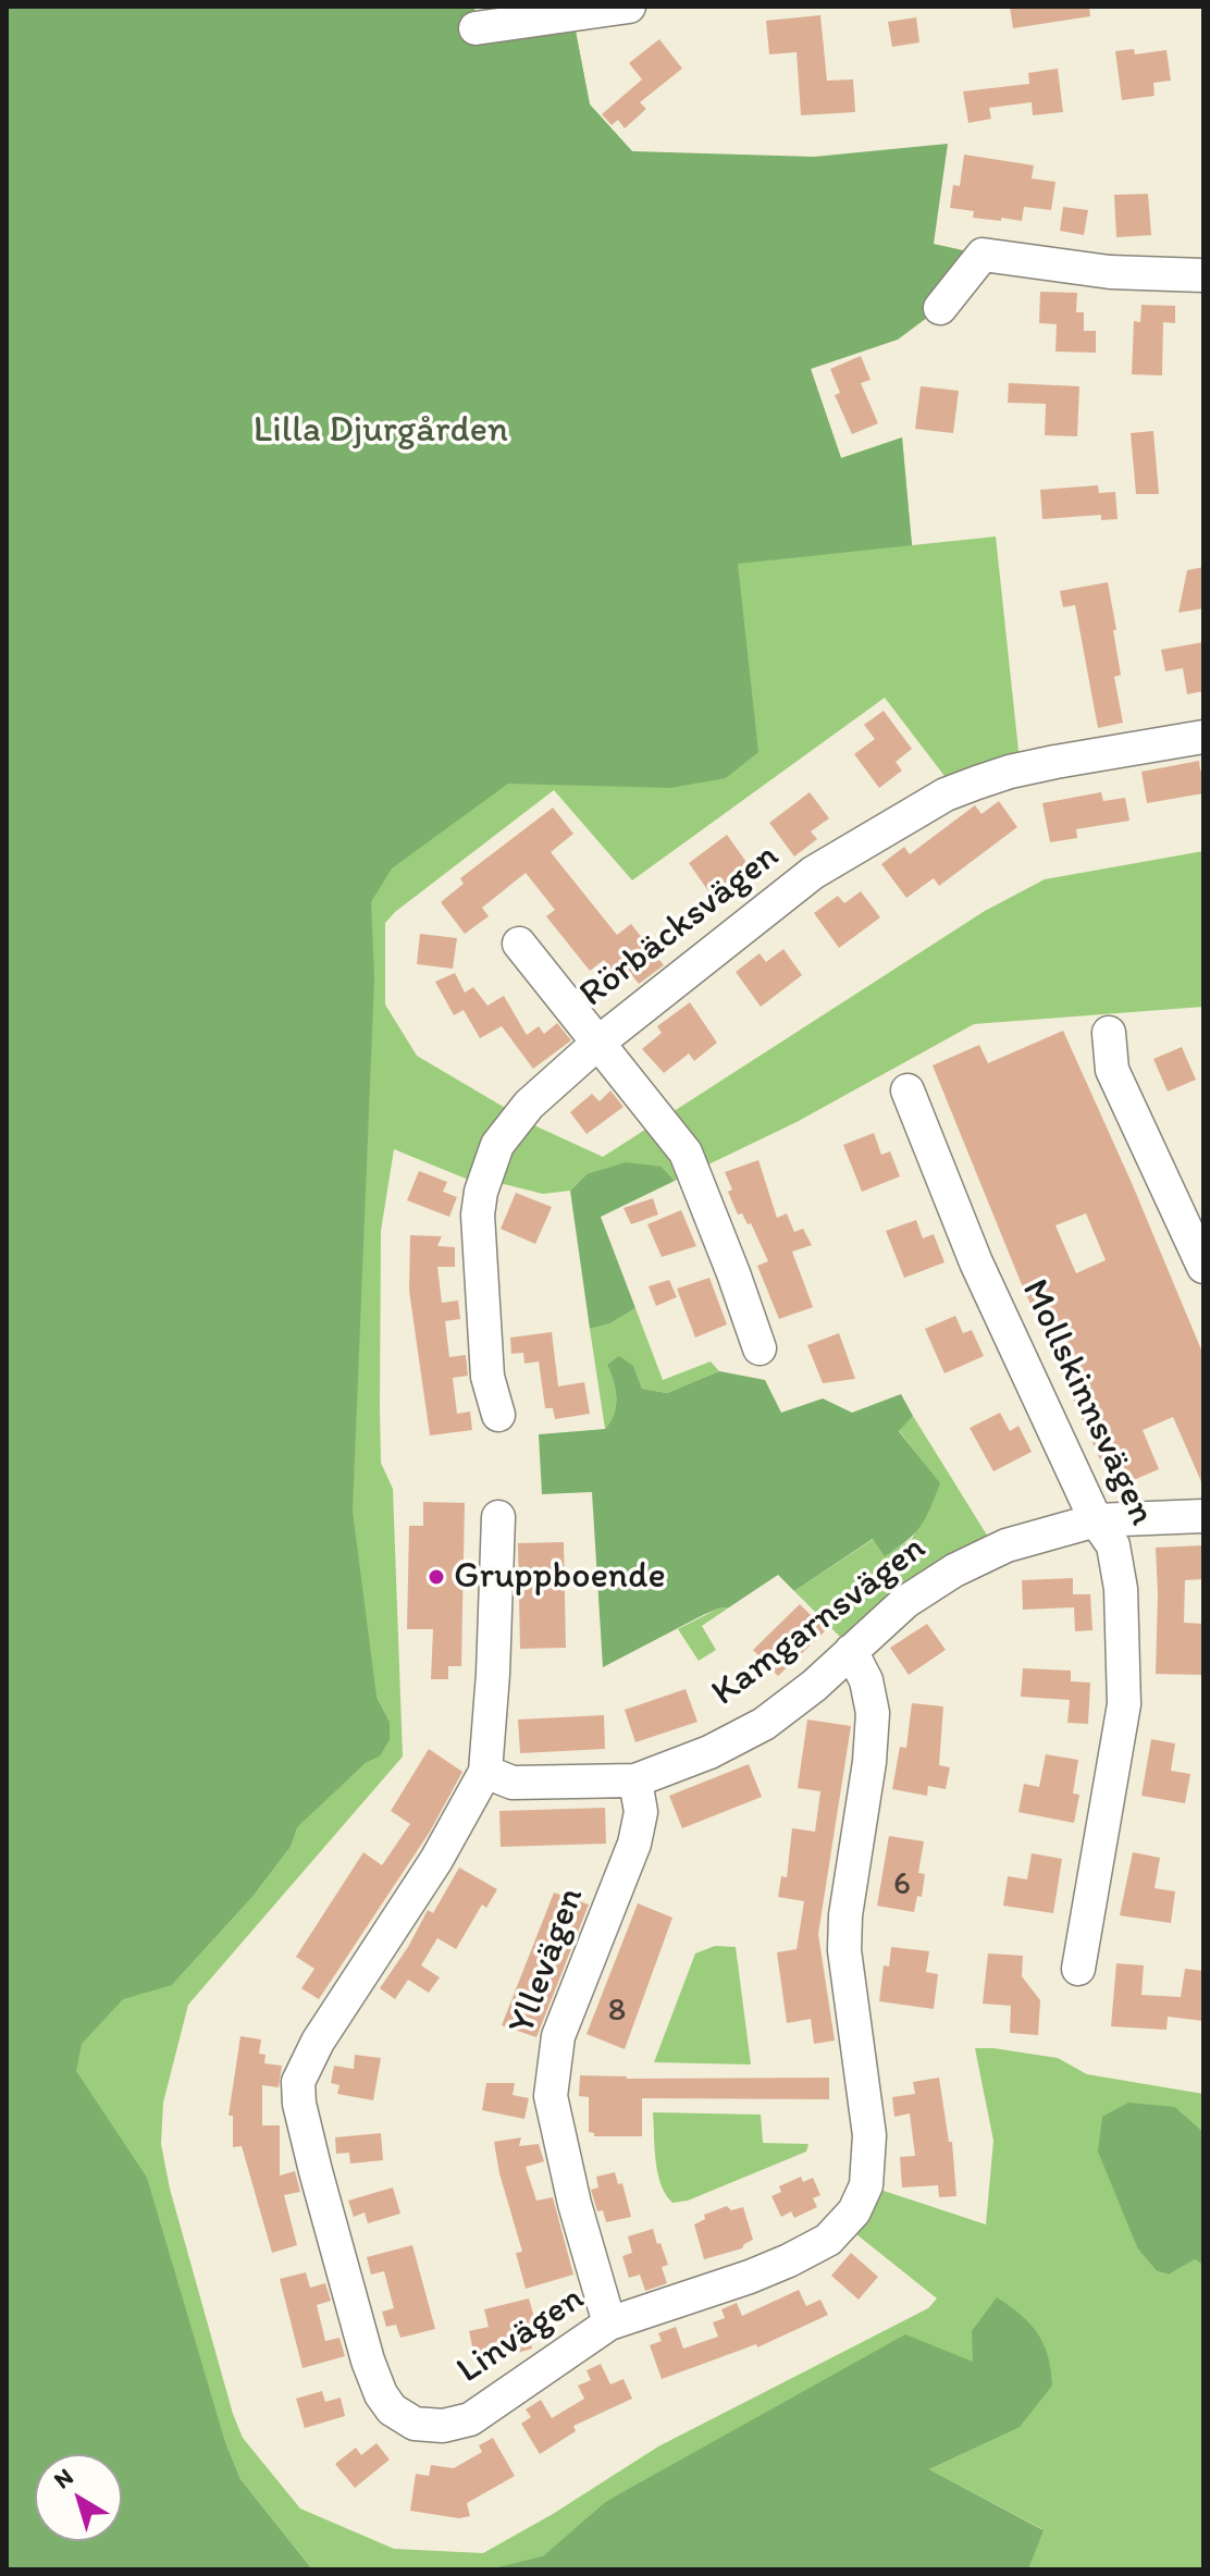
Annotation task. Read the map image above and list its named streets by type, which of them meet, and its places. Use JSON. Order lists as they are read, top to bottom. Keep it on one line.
{"streets":{"street":["Rörbäcksvägen","Mollskinnsvägen","Kamgarnsvägen","Yllevägen","Linvägen"]},"crossings":[["Mollskinnsvägen","Kamgarnsvägen"],["Kamgarnsvägen","Yllevägen"],["Kamgarnsvägen","Linvägen"],["Yllevägen","Linvägen"]],"parks":["Lilla Djurgården"],"places":["Gruppboende"],"house_numbers":["6","8"],"north":"top left"}
